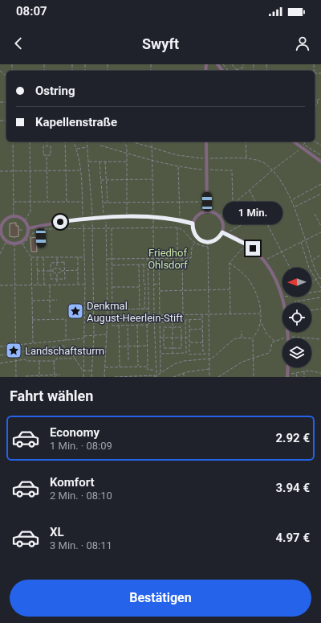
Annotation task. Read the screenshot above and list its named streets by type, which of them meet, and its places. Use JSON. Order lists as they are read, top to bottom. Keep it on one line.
{"parks":["Friedhof Ohlsdorf"],"places":{"place":["Denkmal August-Heerlein-Stift","Landschaftsturm"]},"north":"left","page":{"status":"08:07","header":"Swyft","banner":["Ostring","Kapellenstraße"],"bubble":"1 Min.","heading":"Fahrt wählen","list":[{"name":"Economy","note":"1 Min. · 08:09","value":"2.92 €"},{"name":"Komfort","note":"2 Min. · 08:10","value":"3.94 €"},{"name":"XL","note":"3 Min. · 08:11","value":"4.97 €"}],"buttons":"Bestätigen"}}
